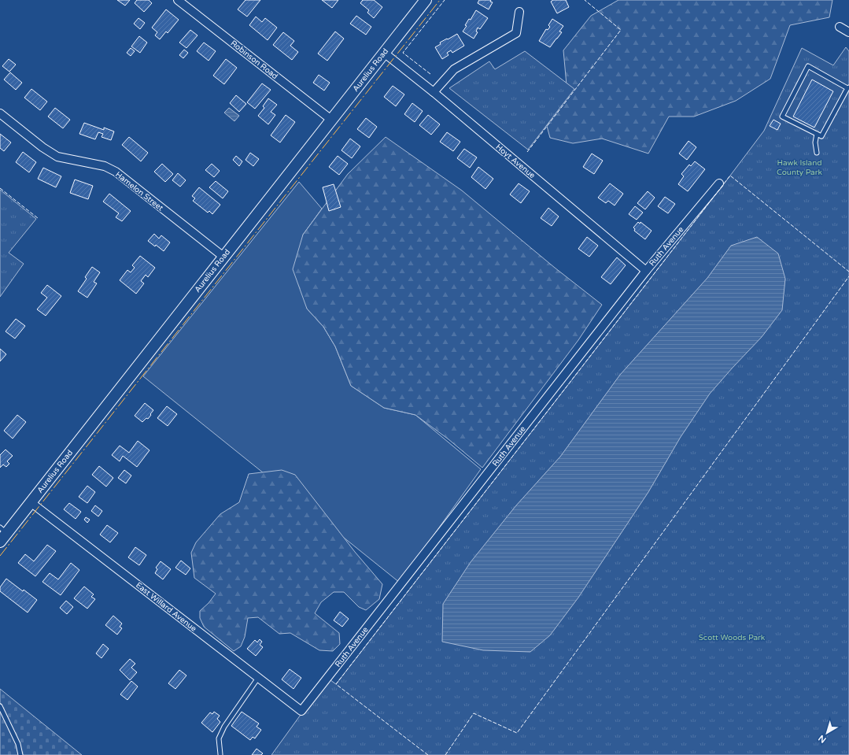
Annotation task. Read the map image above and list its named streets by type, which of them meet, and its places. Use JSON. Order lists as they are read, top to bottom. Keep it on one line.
{"streets":{"street":["Robinson Road","Aurelius Road","Hoyt Avenue","Hamelon Street","Ruth Avenue","East Willard Avenue"]},"crossings":[["Robinson Road","Aurelius Road"],["Aurelius Road","Hoyt Avenue"],["Aurelius Road","Hamelon Street"],["Aurelius Road","East Willard Avenue"],["Hoyt Avenue","Ruth Avenue"],["Ruth Avenue","East Willard Avenue"]],"parks":["Hawk Island County Park","Scott Woods Park"],"north":"bottom left"}
